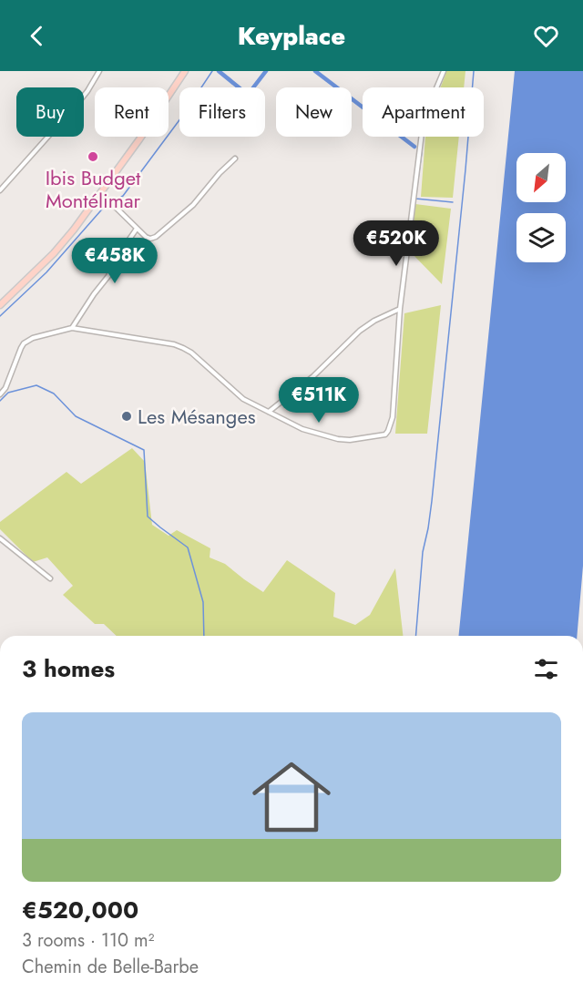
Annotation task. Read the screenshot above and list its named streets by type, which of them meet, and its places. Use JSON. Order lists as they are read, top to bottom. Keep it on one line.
{"places":["Ibis Budget Montélimar","Les Mésanges"],"north":"bottom left","page":{"header":"Keyplace","chip":["Buy","Rent","Filters","New","Apartment"],"price":["€520K","€458K","€511K"],"heading":"3 homes","list":[{"name":"€520,000","note":"3 rooms · 110 m² · Chemin de Belle-Barbe"}]}}
